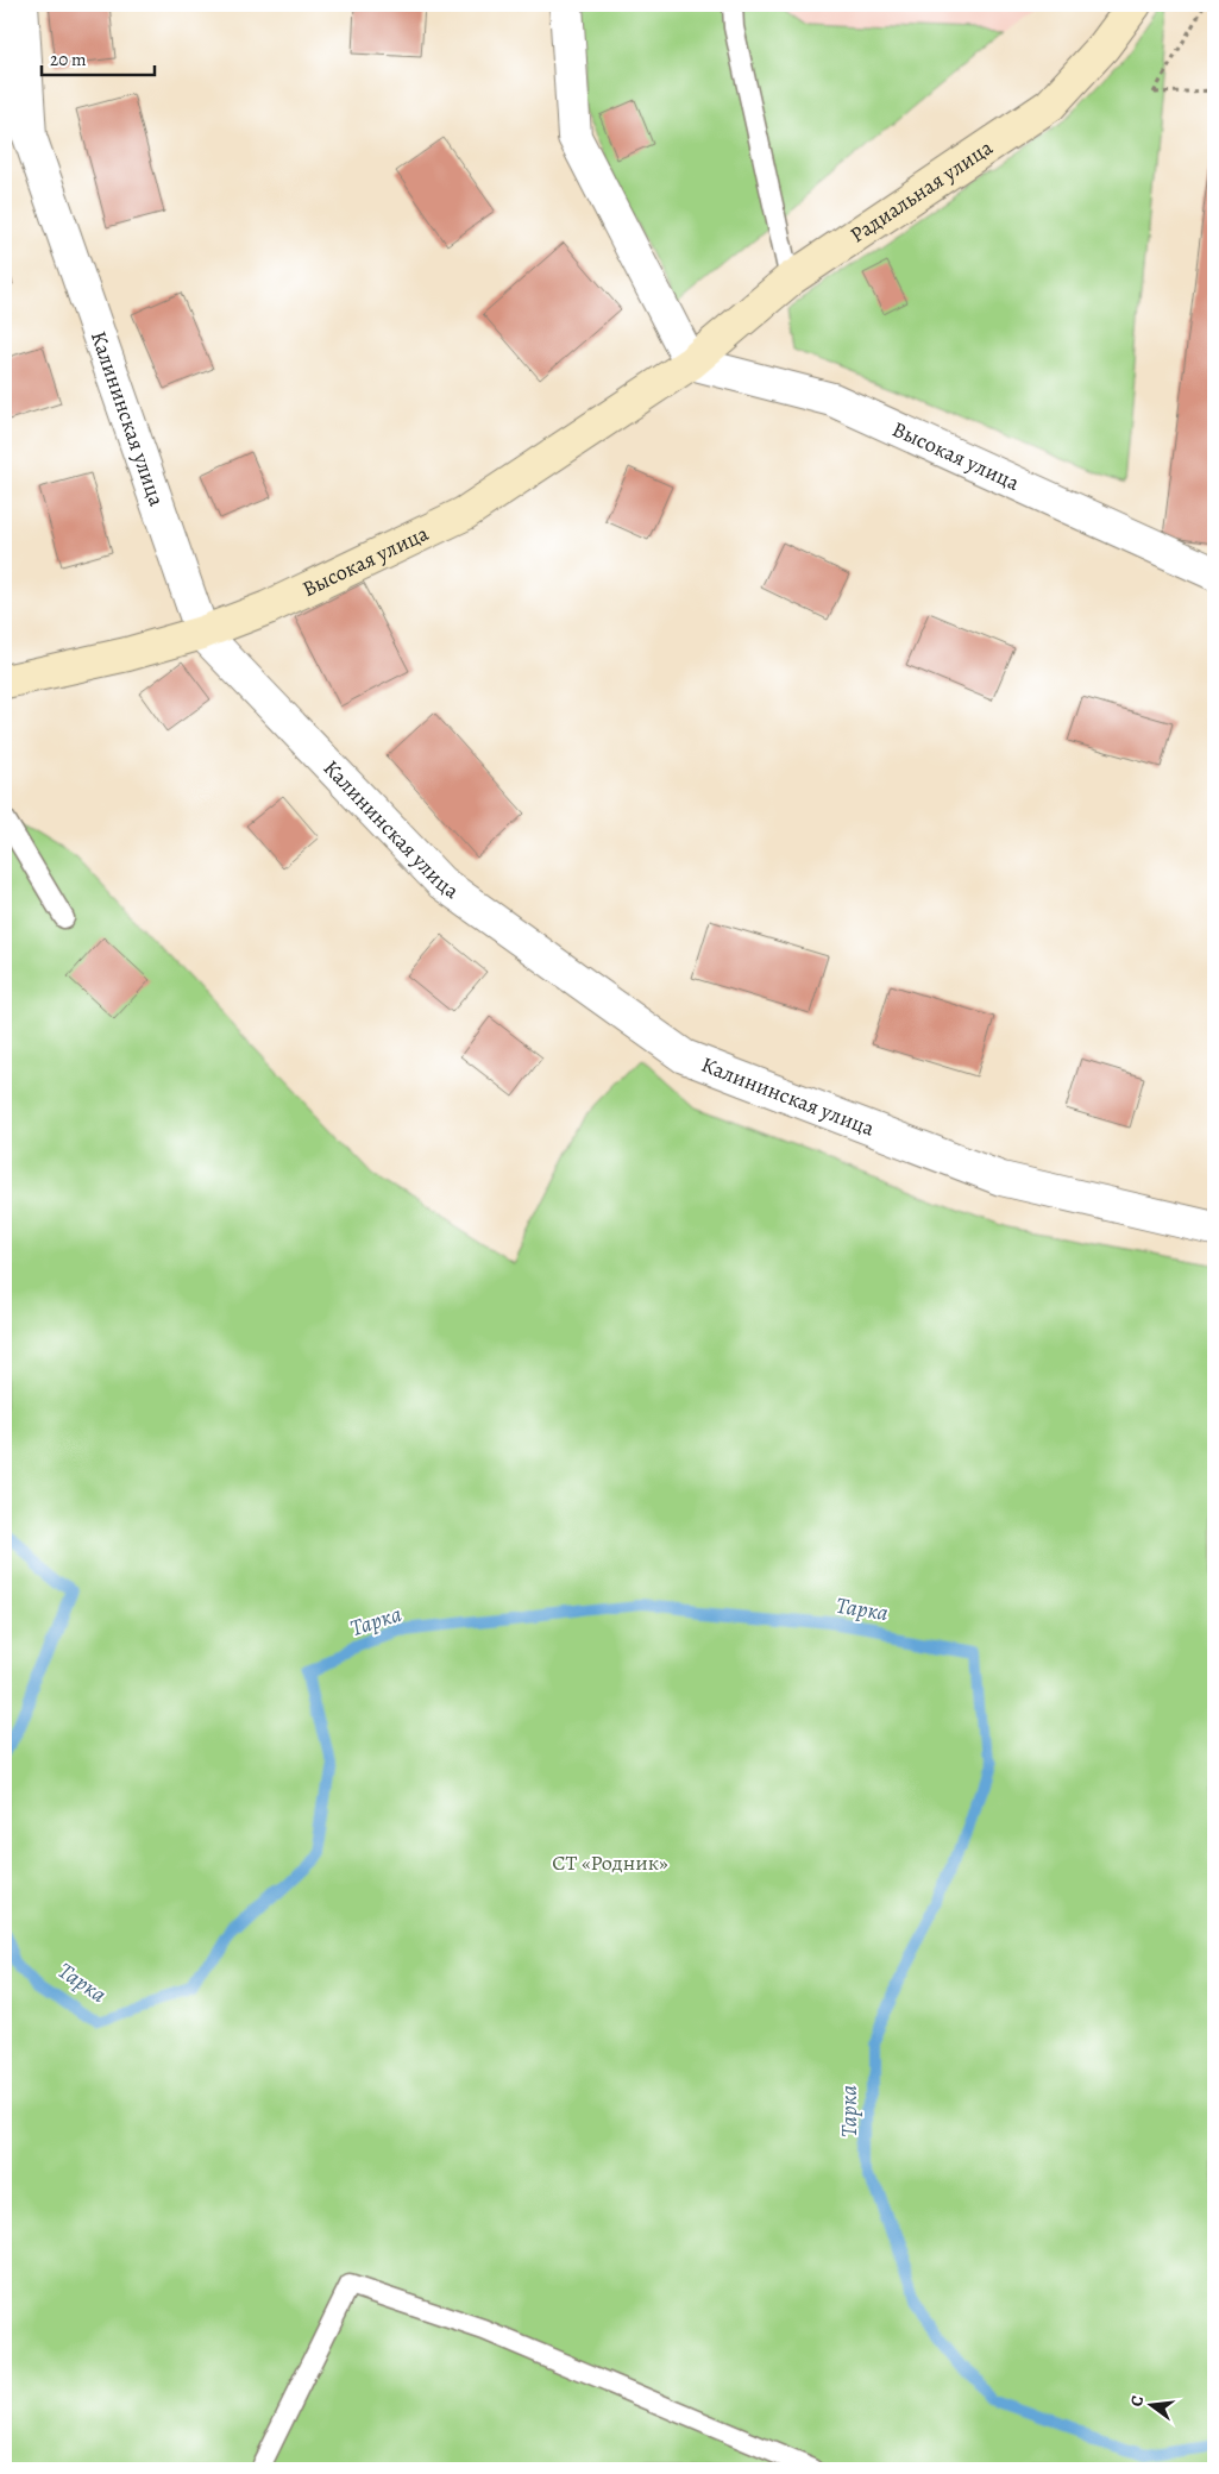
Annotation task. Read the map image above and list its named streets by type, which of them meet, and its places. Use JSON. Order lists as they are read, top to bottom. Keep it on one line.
{"streets":{"street":["Радиальная улица","Калининская улица","Высокая улица"]},"crossings":[["Радиальная улица","Высокая улица"],["Калининская улица","Высокая улица"]],"water":["Тарка"],"parks":["СТ «Родник»"],"scale_bar":"20 m","north":"left"}
